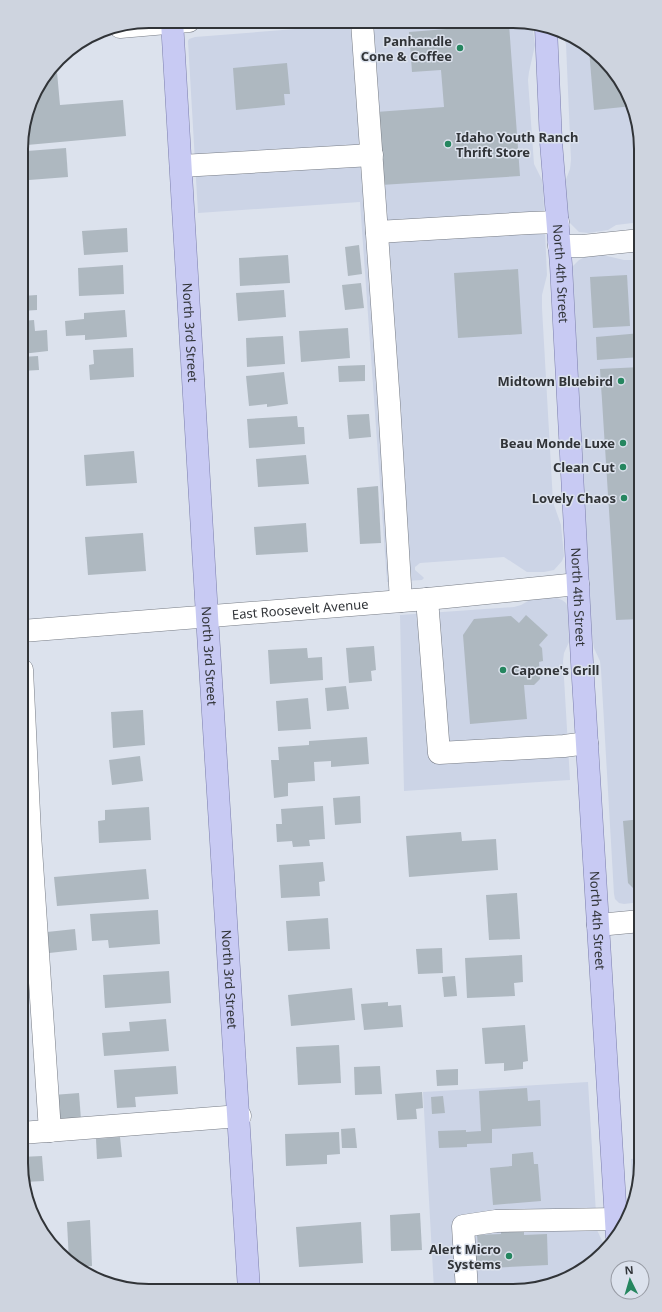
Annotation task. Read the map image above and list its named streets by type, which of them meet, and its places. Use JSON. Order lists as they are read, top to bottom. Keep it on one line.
{"streets":{"main road":["North 4th Street","North 3rd Street"],"street":["East Roosevelt Avenue"]},"crossings":[["North 4th Street","East Roosevelt Avenue"],["North 3rd Street","East Roosevelt Avenue"]],"places":["Panhandle Cone & Coffee","Idaho Youth Ranch Thrift Store","Midtown Bluebird","Beau Monde Luxe","Clean Cut","Lovely Chaos","Capone's Grill","Alert Micro Systems"],"north":"top"}
